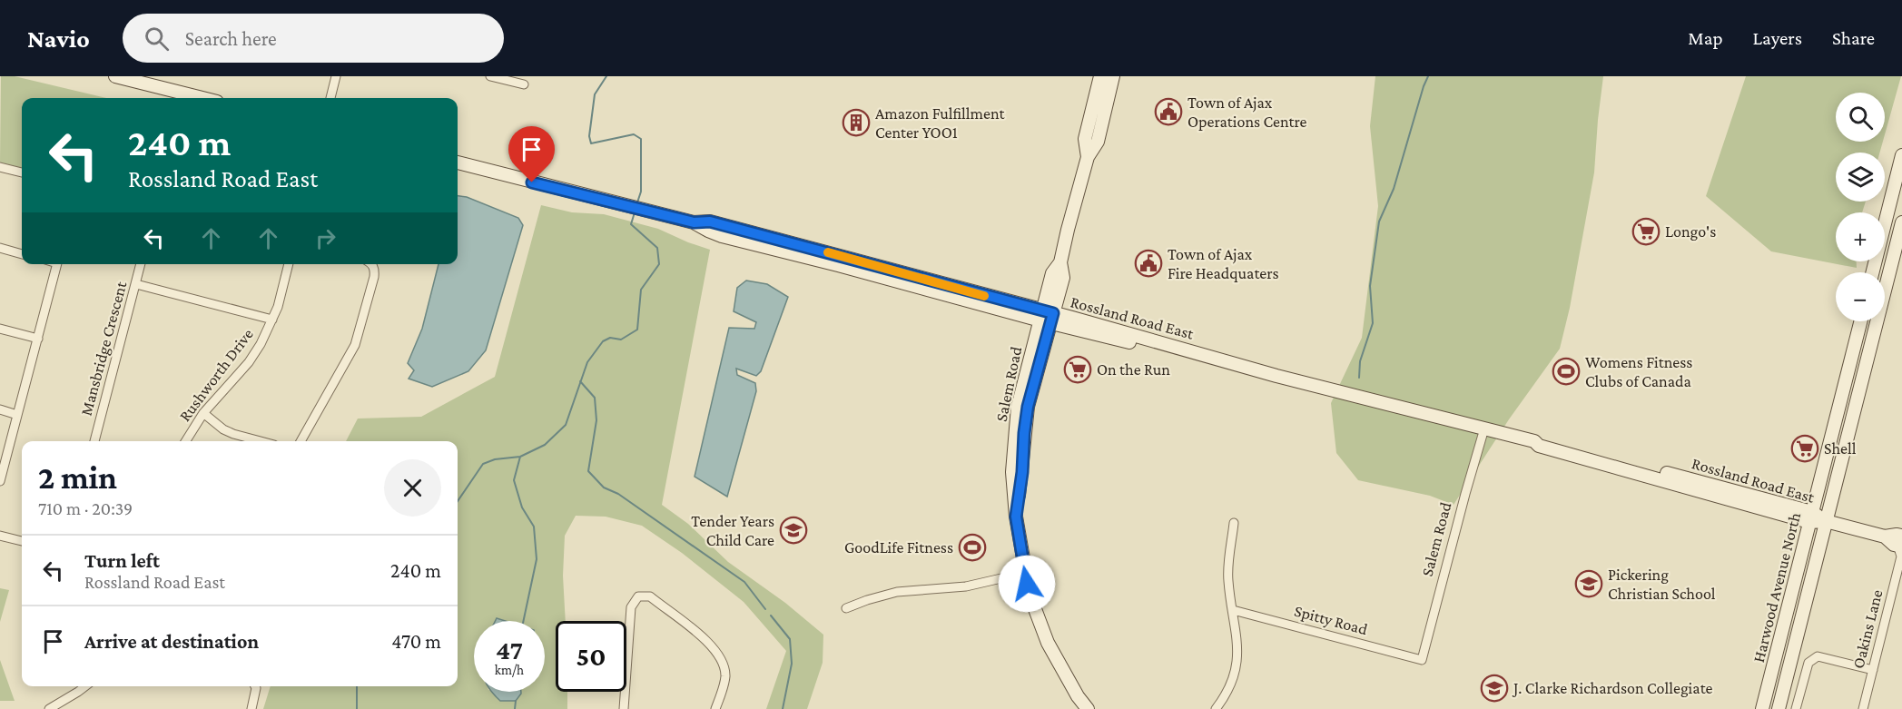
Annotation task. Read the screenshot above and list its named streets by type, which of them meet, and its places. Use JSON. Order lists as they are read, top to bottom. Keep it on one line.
{"streets":{"main road":["Rossland Road East","Salem Road","Harwood Avenue North"],"street":["Mansbridge Crescent","Rushworth Drive","Spitty Road","Oakins Lane"]},"crossings":[["Rossland Road East","Salem Road"],["Rossland Road East","Harwood Avenue North"],["Rossland Road East","Oakins Lane"],["Salem Road","Spitty Road"]],"places":{"public building":["Town of Ajax Operations Centre","Town of Ajax Fire Headquaters"],"building":["Amazon Fulfillment Center YOO1"],"supermarket":["Longo's","On the Run","Shell"],"sports":["Womens Fitness Clubs of Canada","GoodLife Fitness"],"school or university":["Tender Years Child Care","Pickering Christian School","J. Clarke Richardson Collegiate"]},"page":{"header":"Navio","search":"Search here","nav":["Map","Layers","Share"],"map_buttons":["+","−"],"turn":["240 m","Rossland Road East"],"heading":["2 min","710 m · 20:39"],"list":[{"name":"Turn left","note":"Rossland Road East","value":"240 m"},{"name":"Arrive at destination","value":"470 m"}],"speed":"47 km/h","limit":"50"}}
